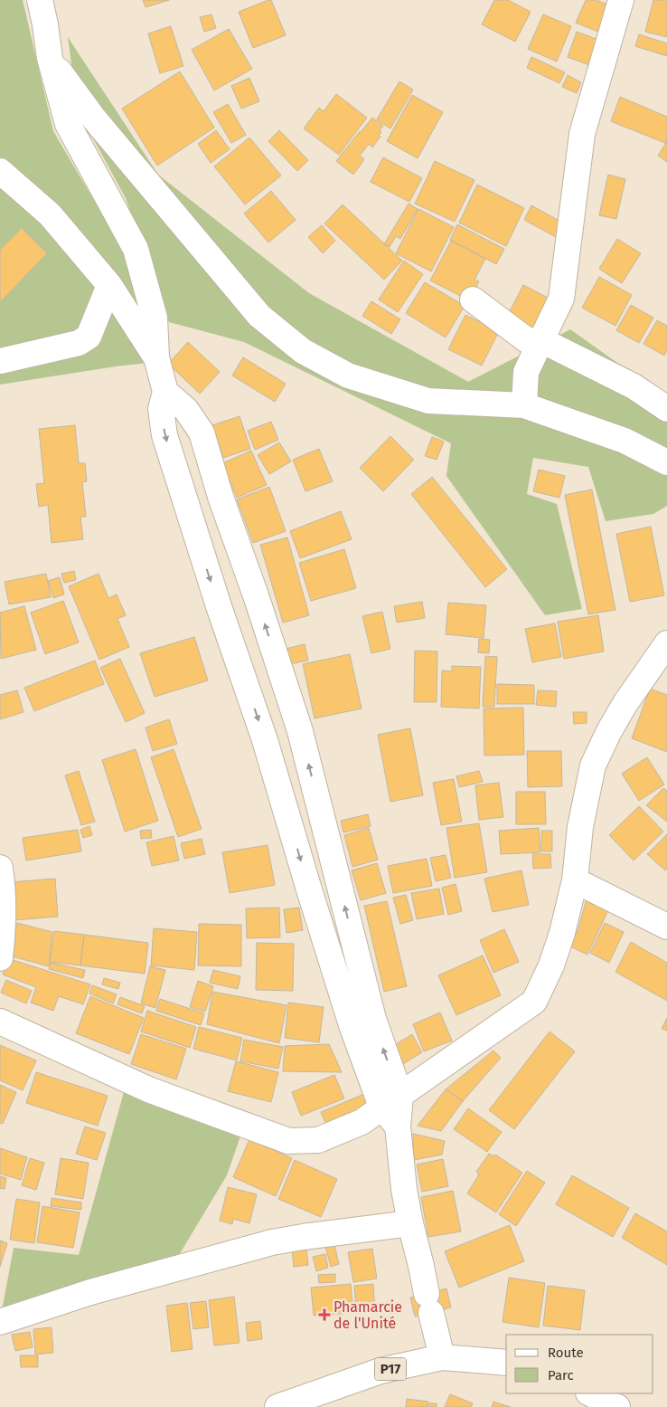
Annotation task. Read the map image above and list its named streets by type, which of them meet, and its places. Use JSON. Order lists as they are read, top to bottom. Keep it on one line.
{"streets":{"street":["P17"]},"places":{"health":["Phamarcie de l'Unité"]},"legend":["Route","Parc"]}
